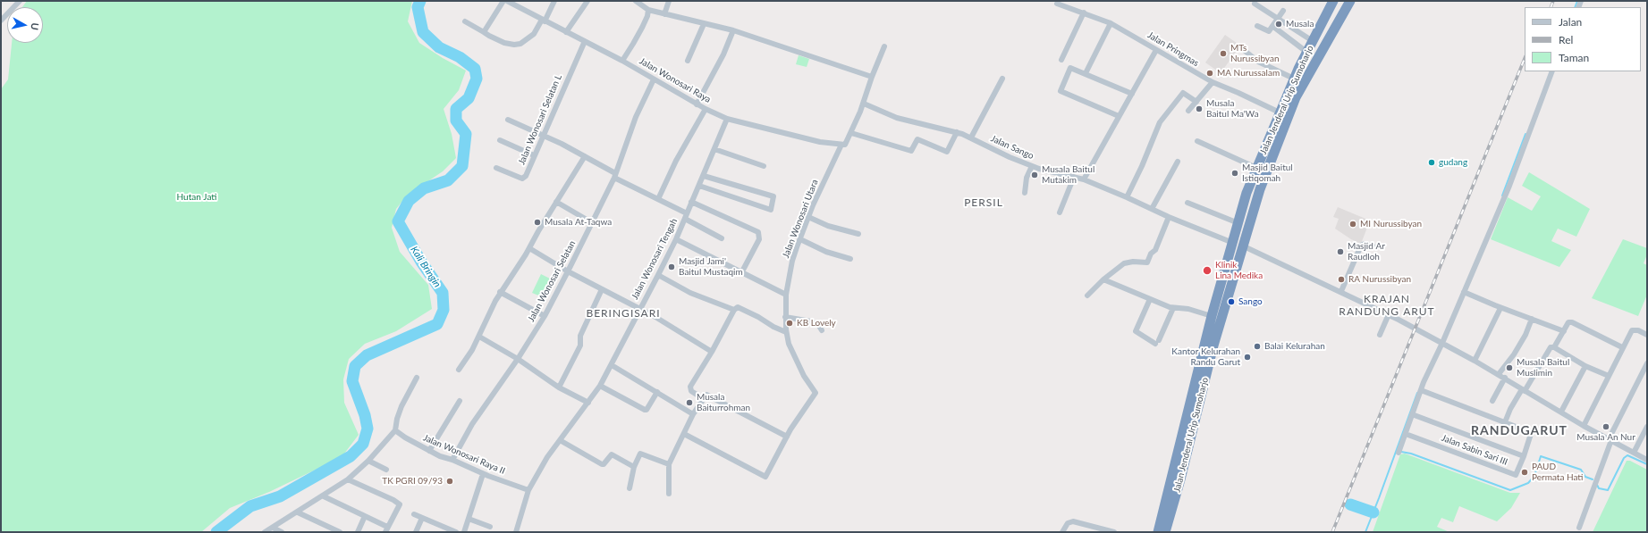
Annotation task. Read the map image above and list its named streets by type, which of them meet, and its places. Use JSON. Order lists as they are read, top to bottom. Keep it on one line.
{"streets":{"highway":["Jalan Jenderal Urip Sumoharjo"],"street":["Jalan Pringmas","Jalan Wonosari Raya","Jalan Wonosari Selatan L","Jalan Sango","Jalan Wonosari Utara","Jalan Wonosari Tengah","Jalan Wonosari Selatan","Jalan Sabin Sari III","Jalan Wonosari Raya II"]},"crossings":[["Jalan Pringmas","Jalan Jenderal Urip Sumoharjo"],["Jalan Wonosari Raya","Jalan Wonosari Selatan L"],["Jalan Wonosari Raya","Jalan Wonosari Utara"],["Jalan Wonosari Raya","Jalan Wonosari Tengah"],["Jalan Wonosari Raya","Jalan Wonosari Selatan"],["Jalan Jenderal Urip Sumoharjo","Jalan Sango"],["Jalan Sango","Jalan Wonosari Utara"],["Jalan Wonosari Tengah","Jalan Wonosari Raya II"],["Jalan Wonosari Selatan","Jalan Wonosari Raya II"]],"districts":["PERSIL","KRAJAN RANDUNG ARUT","BERINGISARI","RANDUGARUT"],"water":["Kali Bringin"],"parks":["Hutan Jati"],"places":["Musala","MTs Nurussibyan","MA Nurussalam","Musala Baitul Ma'Wa","gudang","Masjid Baitul Istiqomah","Musala Baitul Mutakim","Musala At-Taqwa","MI Nurussibyan","Masjid Ar Raudloh","Masjid Jami' Baitul Mustaqim","Klinik Lina Medika","RA Nurussibyan","Sango","KB Lovely","Balai Kelurahan","Kantor Kelurahan Randu Garut","Musala Baitul Muslimin","Musala Baiturrohman","Musala An Nur","PAUD Permata Hati","TK PGRI 09/93"],"legend":["Jalan","Rel","Taman"],"north":"right"}
